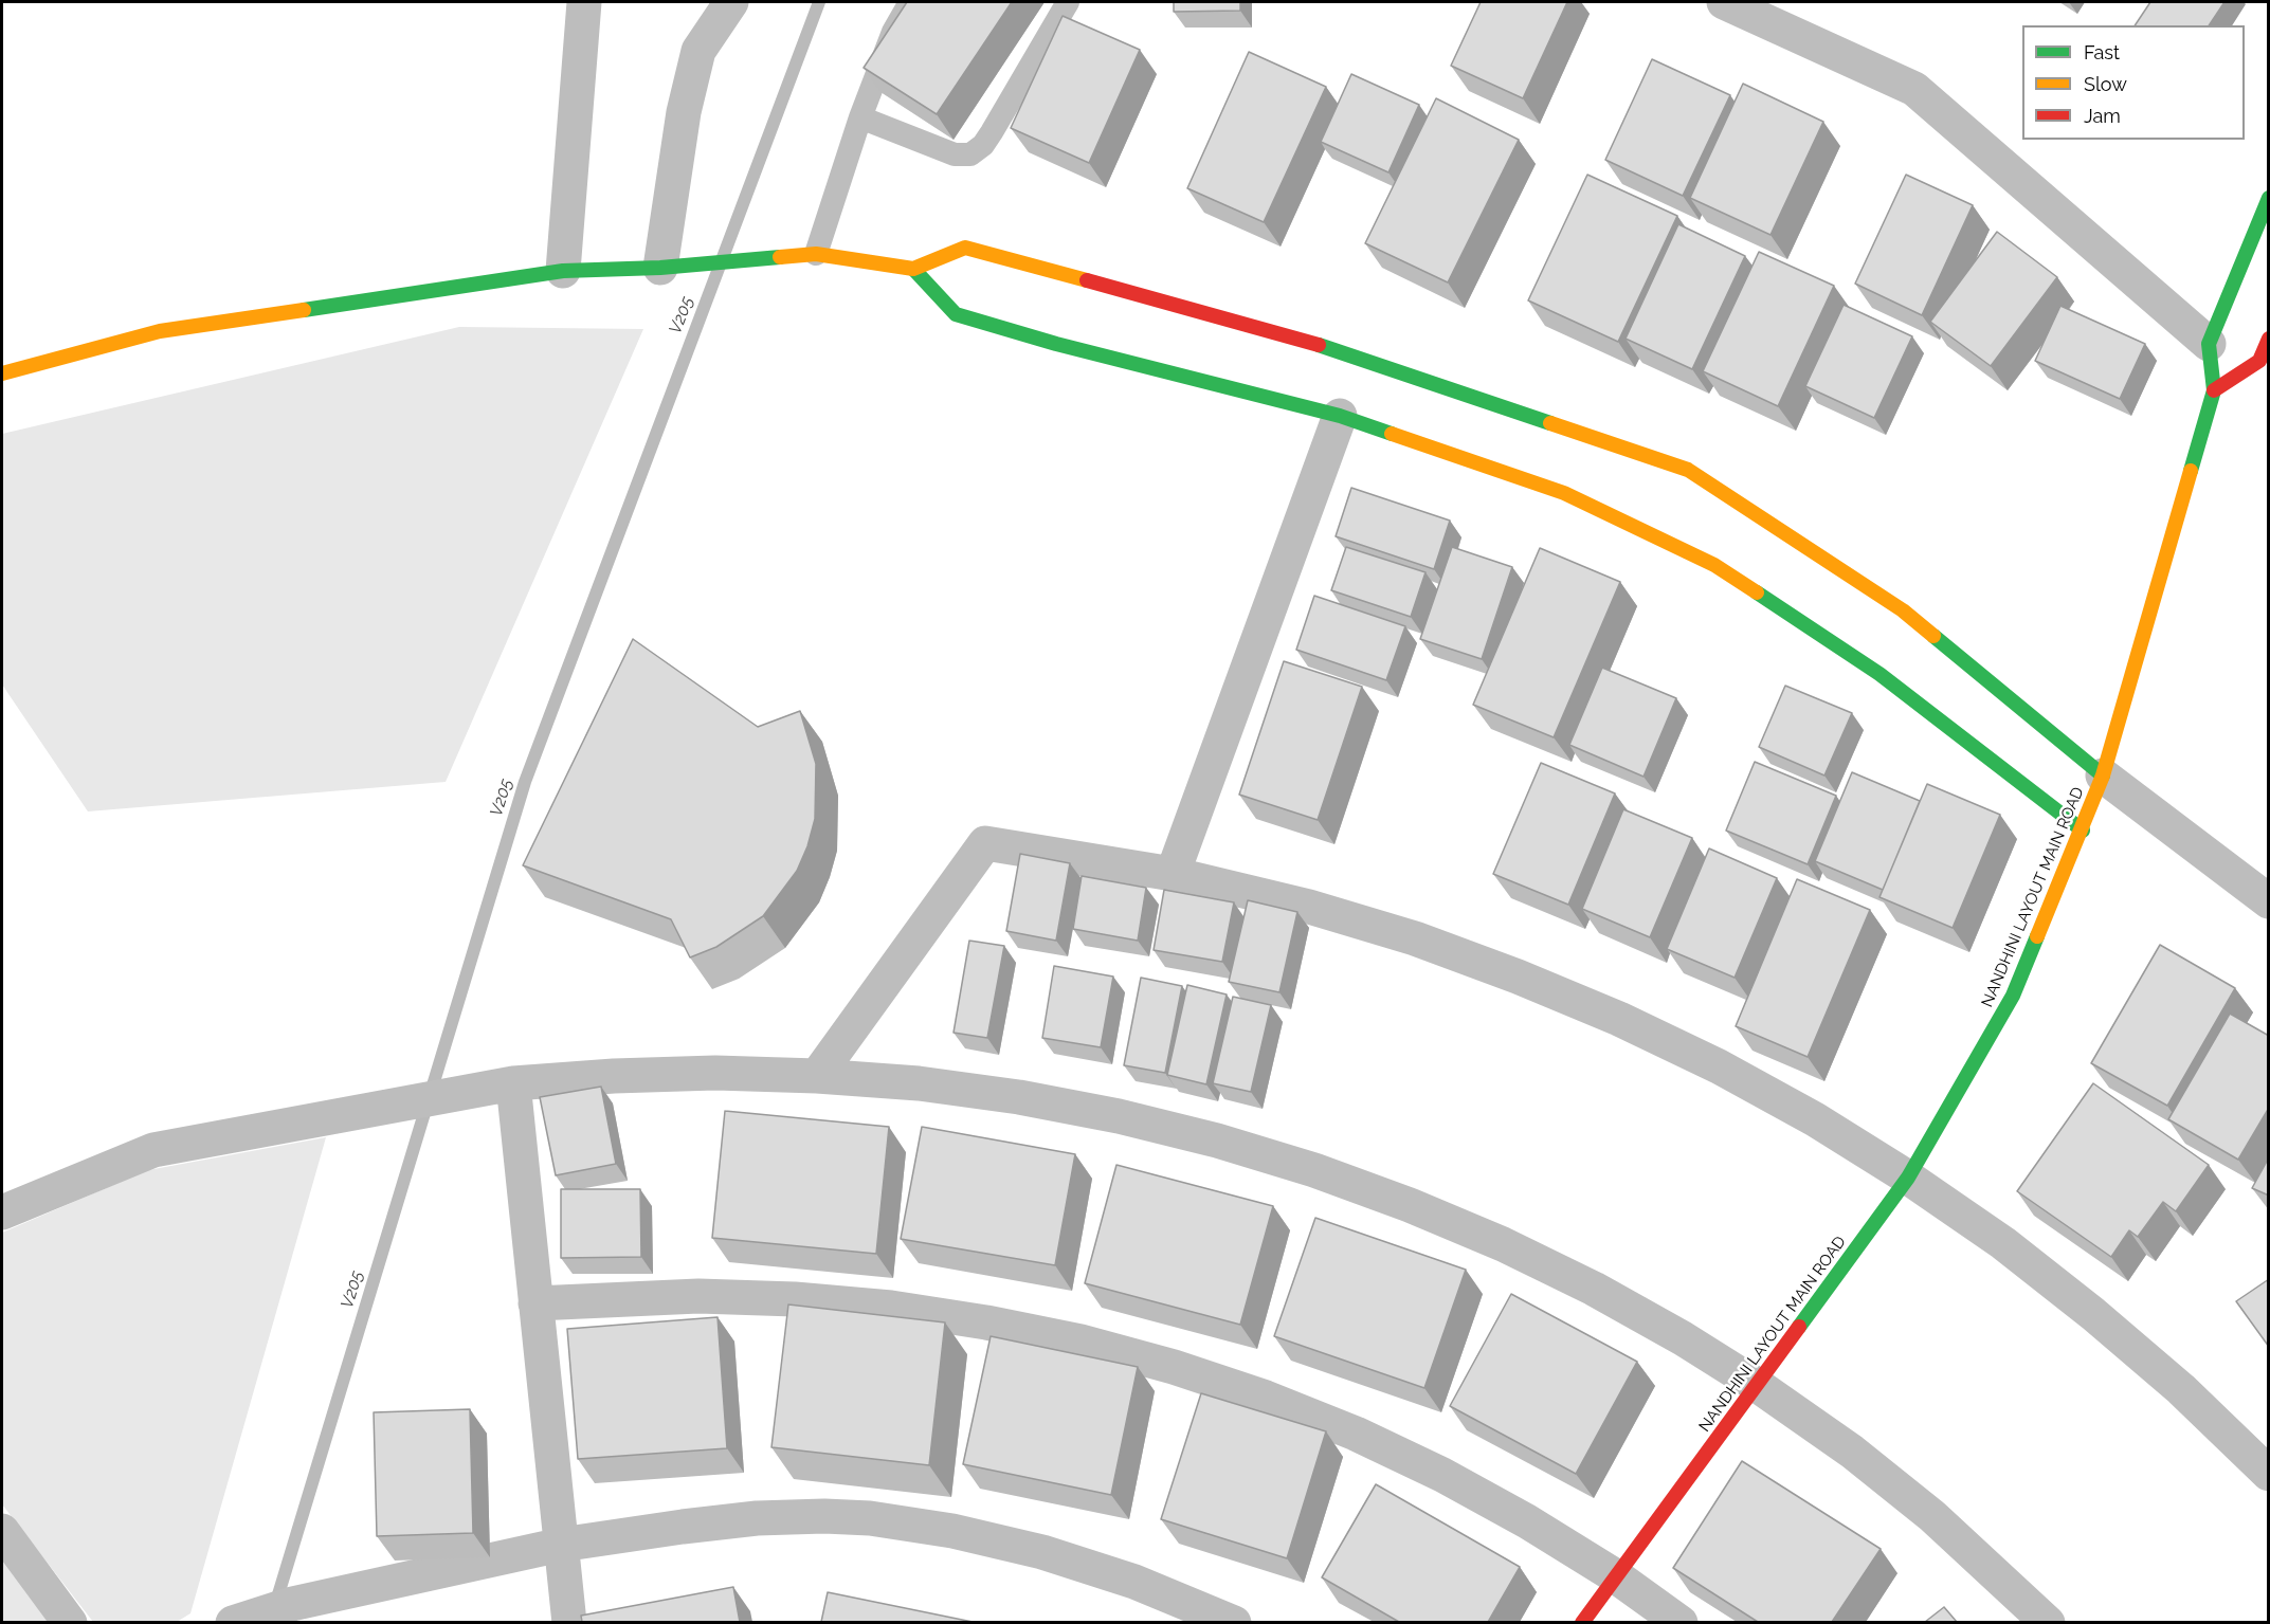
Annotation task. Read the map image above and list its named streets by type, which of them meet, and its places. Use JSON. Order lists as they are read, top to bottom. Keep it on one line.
{"streets":{"street":["NANDHINI LAYOUT MAIN ROAD"]},"water":["V205"],"legend":["Fast","Slow","Jam"]}
